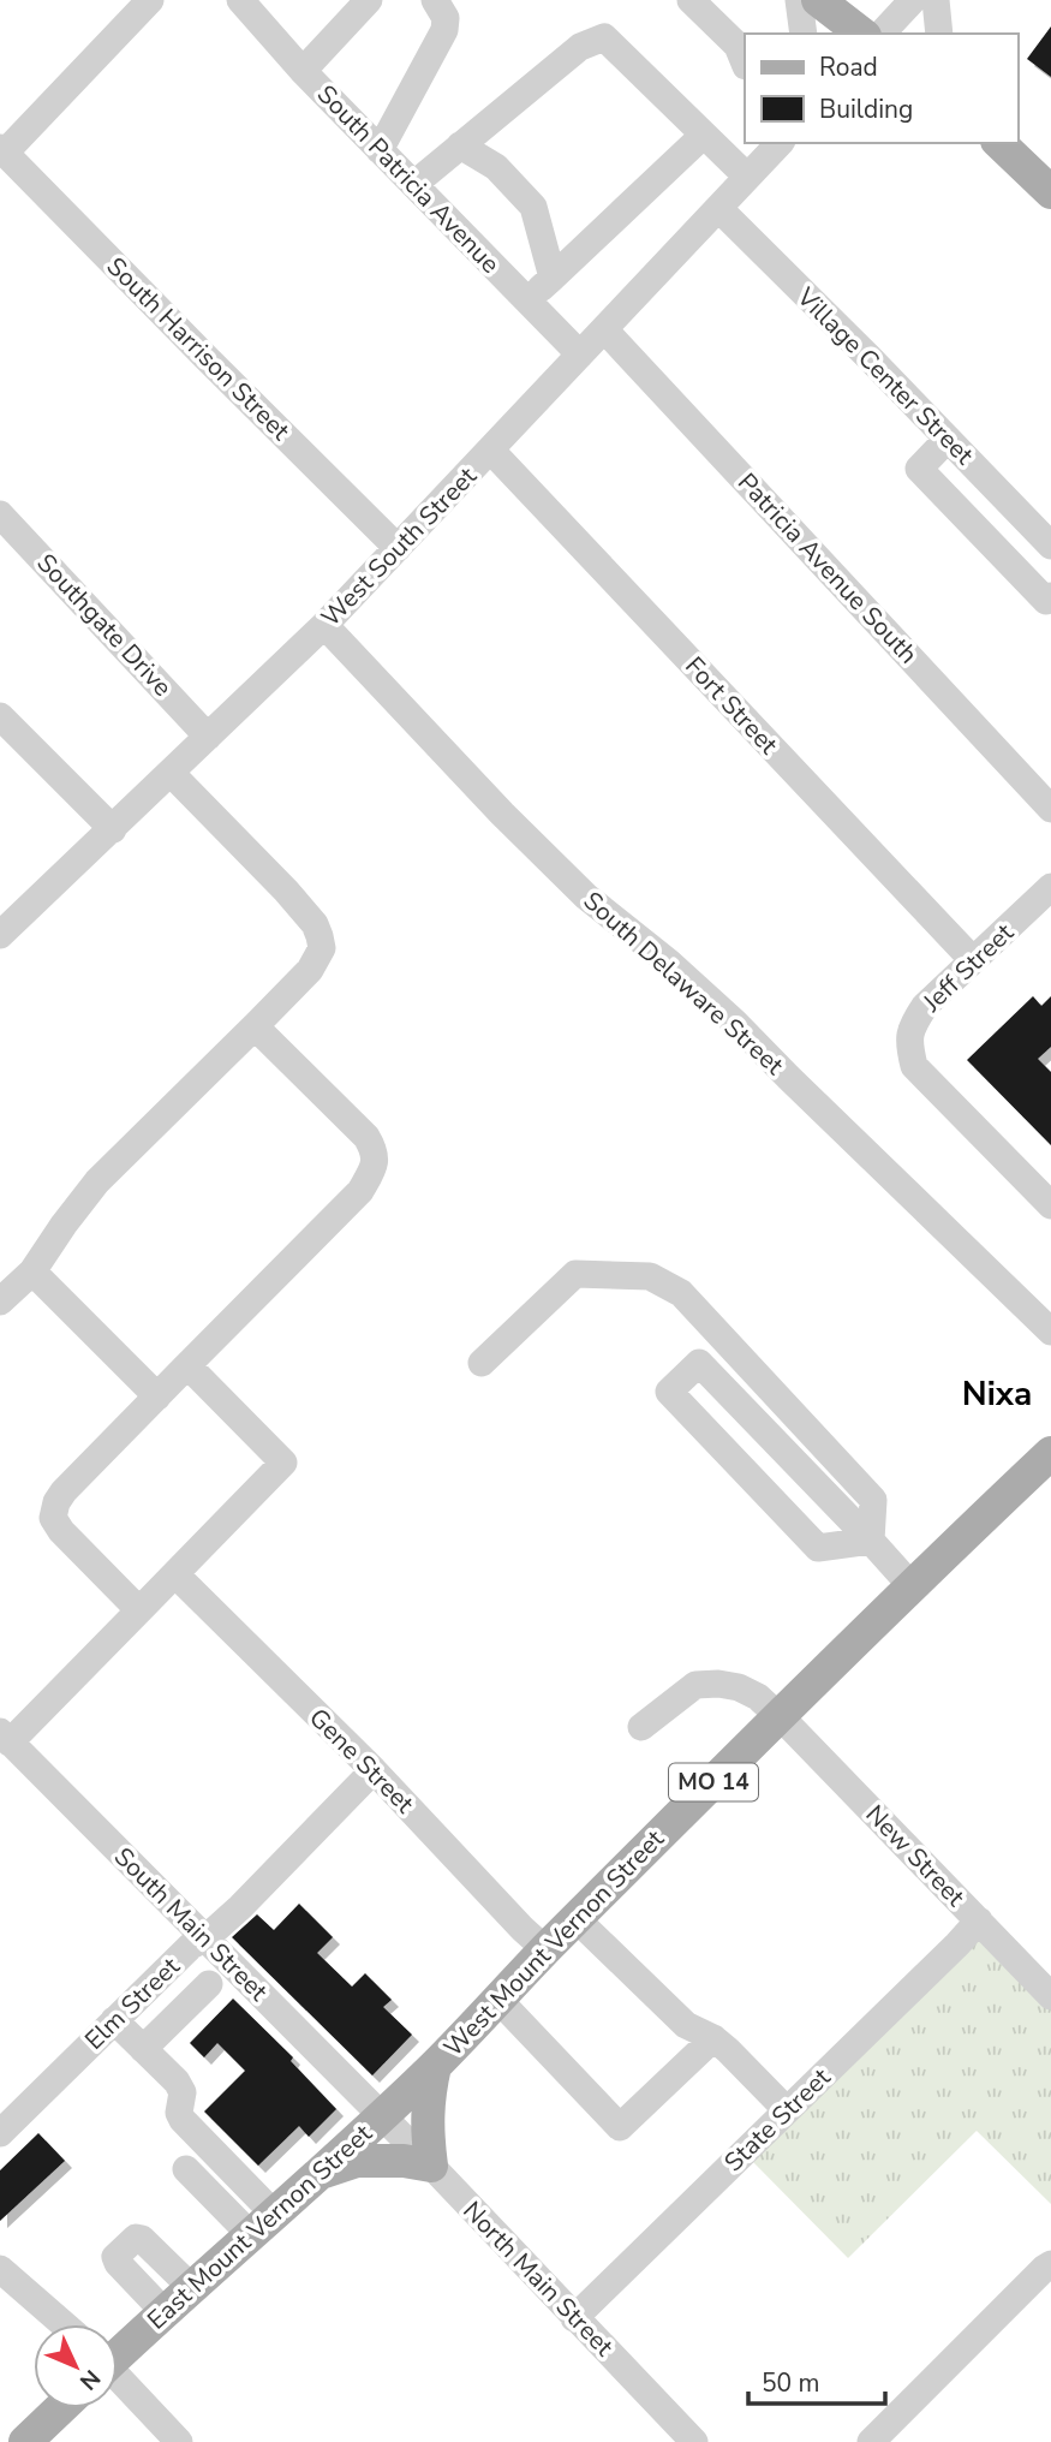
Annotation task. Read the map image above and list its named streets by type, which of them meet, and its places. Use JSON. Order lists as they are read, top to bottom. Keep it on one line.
{"streets":{"main road":["MO 14","West Mount Vernon Street","East Mount Vernon Street"],"street":["South Patricia Avenue","South Harrison Street","Village Center Street","West South Street","Patricia Avenue South","Southgate Drive","Fort Street","Jeff Street","South Delaware Street","Gene Street","New Street","South Main Street","Elm Street","State Street","North Main Street"]},"crossings":[["South Patricia Avenue","West South Street"],["South Harrison Street","West South Street"],["Village Center Street","West South Street"],["West South Street","Patricia Avenue South"],["West South Street","Southgate Drive"],["West South Street","Fort Street"],["West South Street","South Delaware Street"],["Fort Street","Jeff Street"],["Gene Street","West Mount Vernon Street"],["Gene Street","Elm Street"],["New Street","West Mount Vernon Street"],["New Street","State Street"],["South Main Street","West Mount Vernon Street"],["South Main Street","Elm Street"],["South Main Street","East Mount Vernon Street"],["South Main Street","North Main Street"],["West Mount Vernon Street","East Mount Vernon Street"],["West Mount Vernon Street","North Main Street"],["State Street","North Main Street"],["East Mount Vernon Street","North Main Street"]],"districts":["Nixa"],"legend":["Road","Building"],"scale_bar":"50 m","north":"bottom right"}
